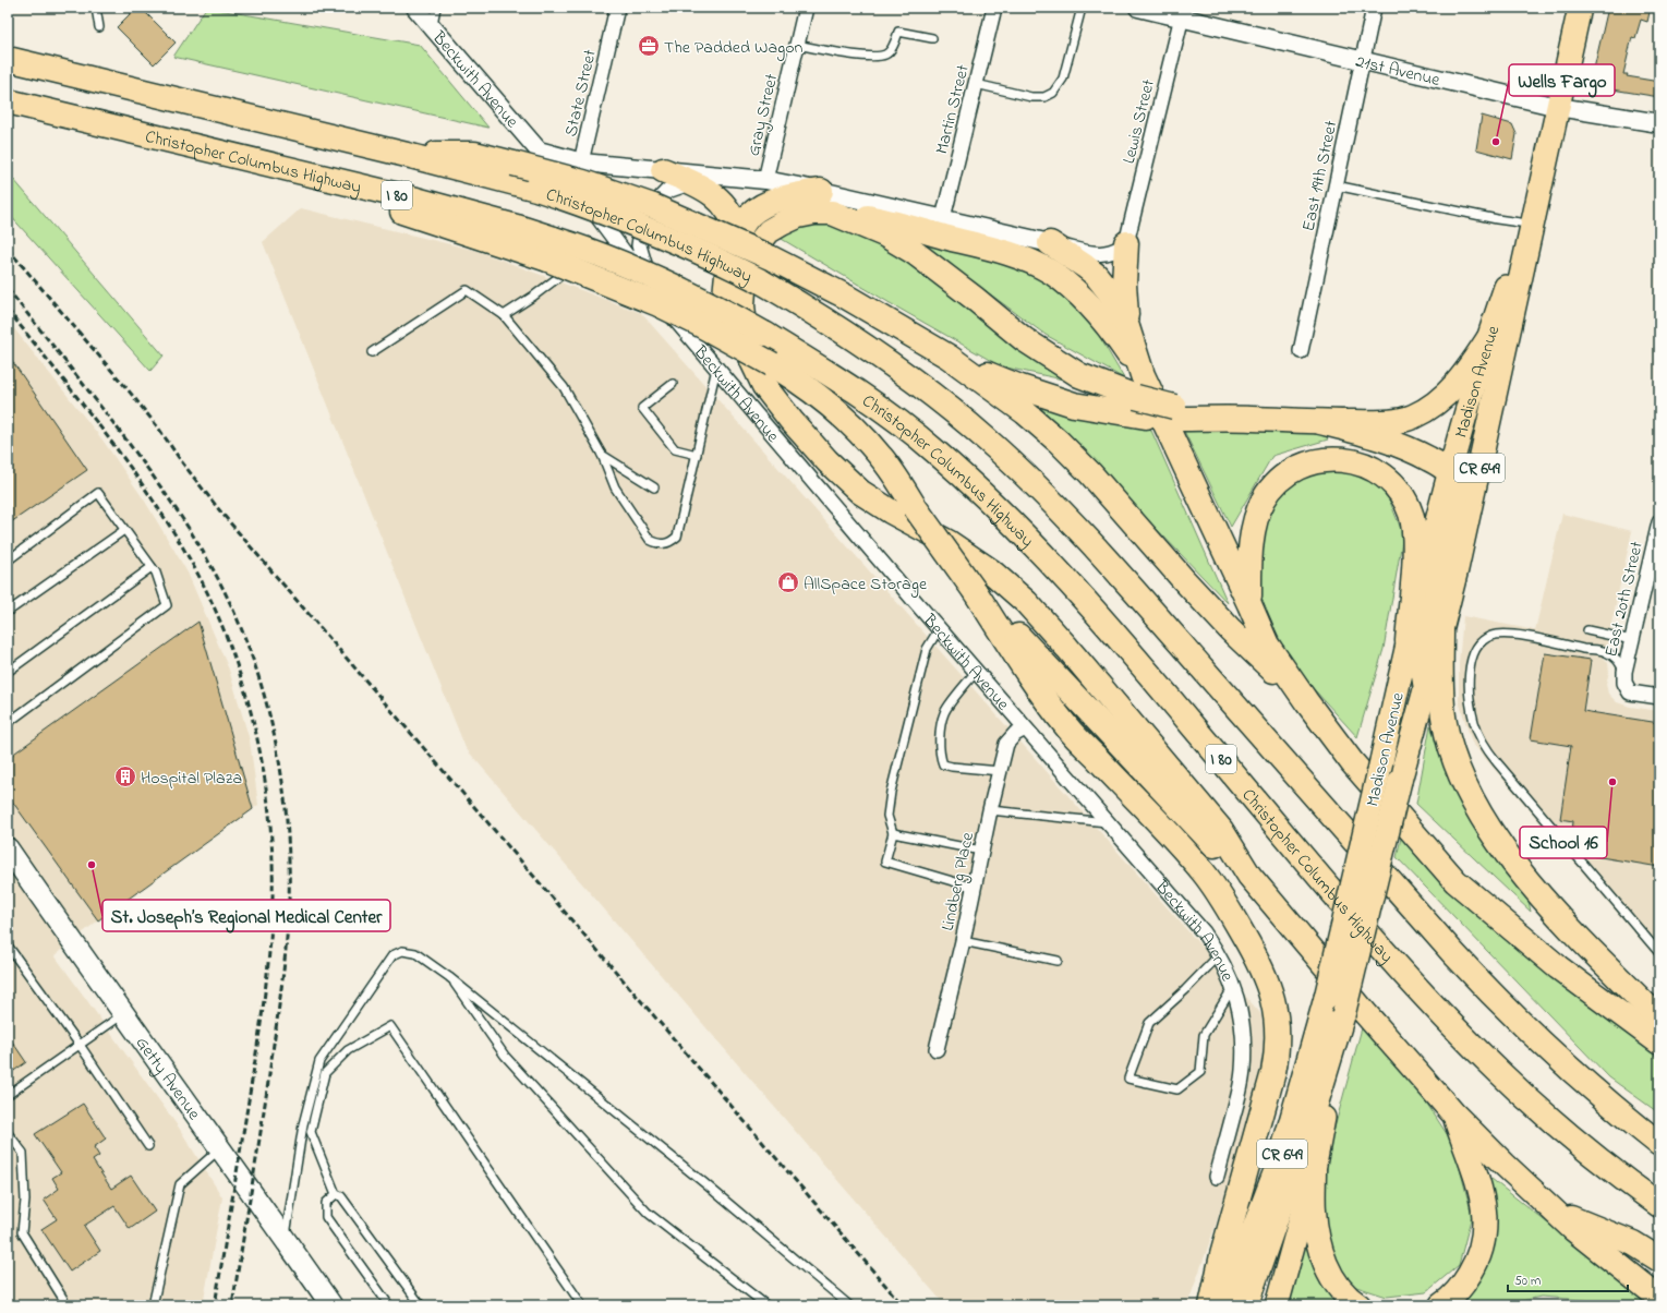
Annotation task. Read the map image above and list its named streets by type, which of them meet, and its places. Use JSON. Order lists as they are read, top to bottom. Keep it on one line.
{"streets":{"highway":["Christopher Columbus Highway","I 80"],"main road":["Madison Avenue","CR 649","Getty Avenue"],"street":["21st Avenue","Beckwith Avenue","State Street","Martin Street","Gray Street","Lewis Street","East 19th Street","East 20th Street","Lindberg Place"]},"crossings":[["21st Avenue","Lewis Street"],["21st Avenue","East 19th Street"],["21st Avenue","Madison Avenue"],["Beckwith Avenue","State Street"],["Beckwith Avenue","Lindberg Place"]],"places":{"office":["The Padded Wagon"],"other":["Wells Fargo","School 16","St. Joseph’s Regional Medical Center"],"shop":["AllSpace Storage"],"building":["Hospital Plaza"]},"scale_bar":"50 m"}
